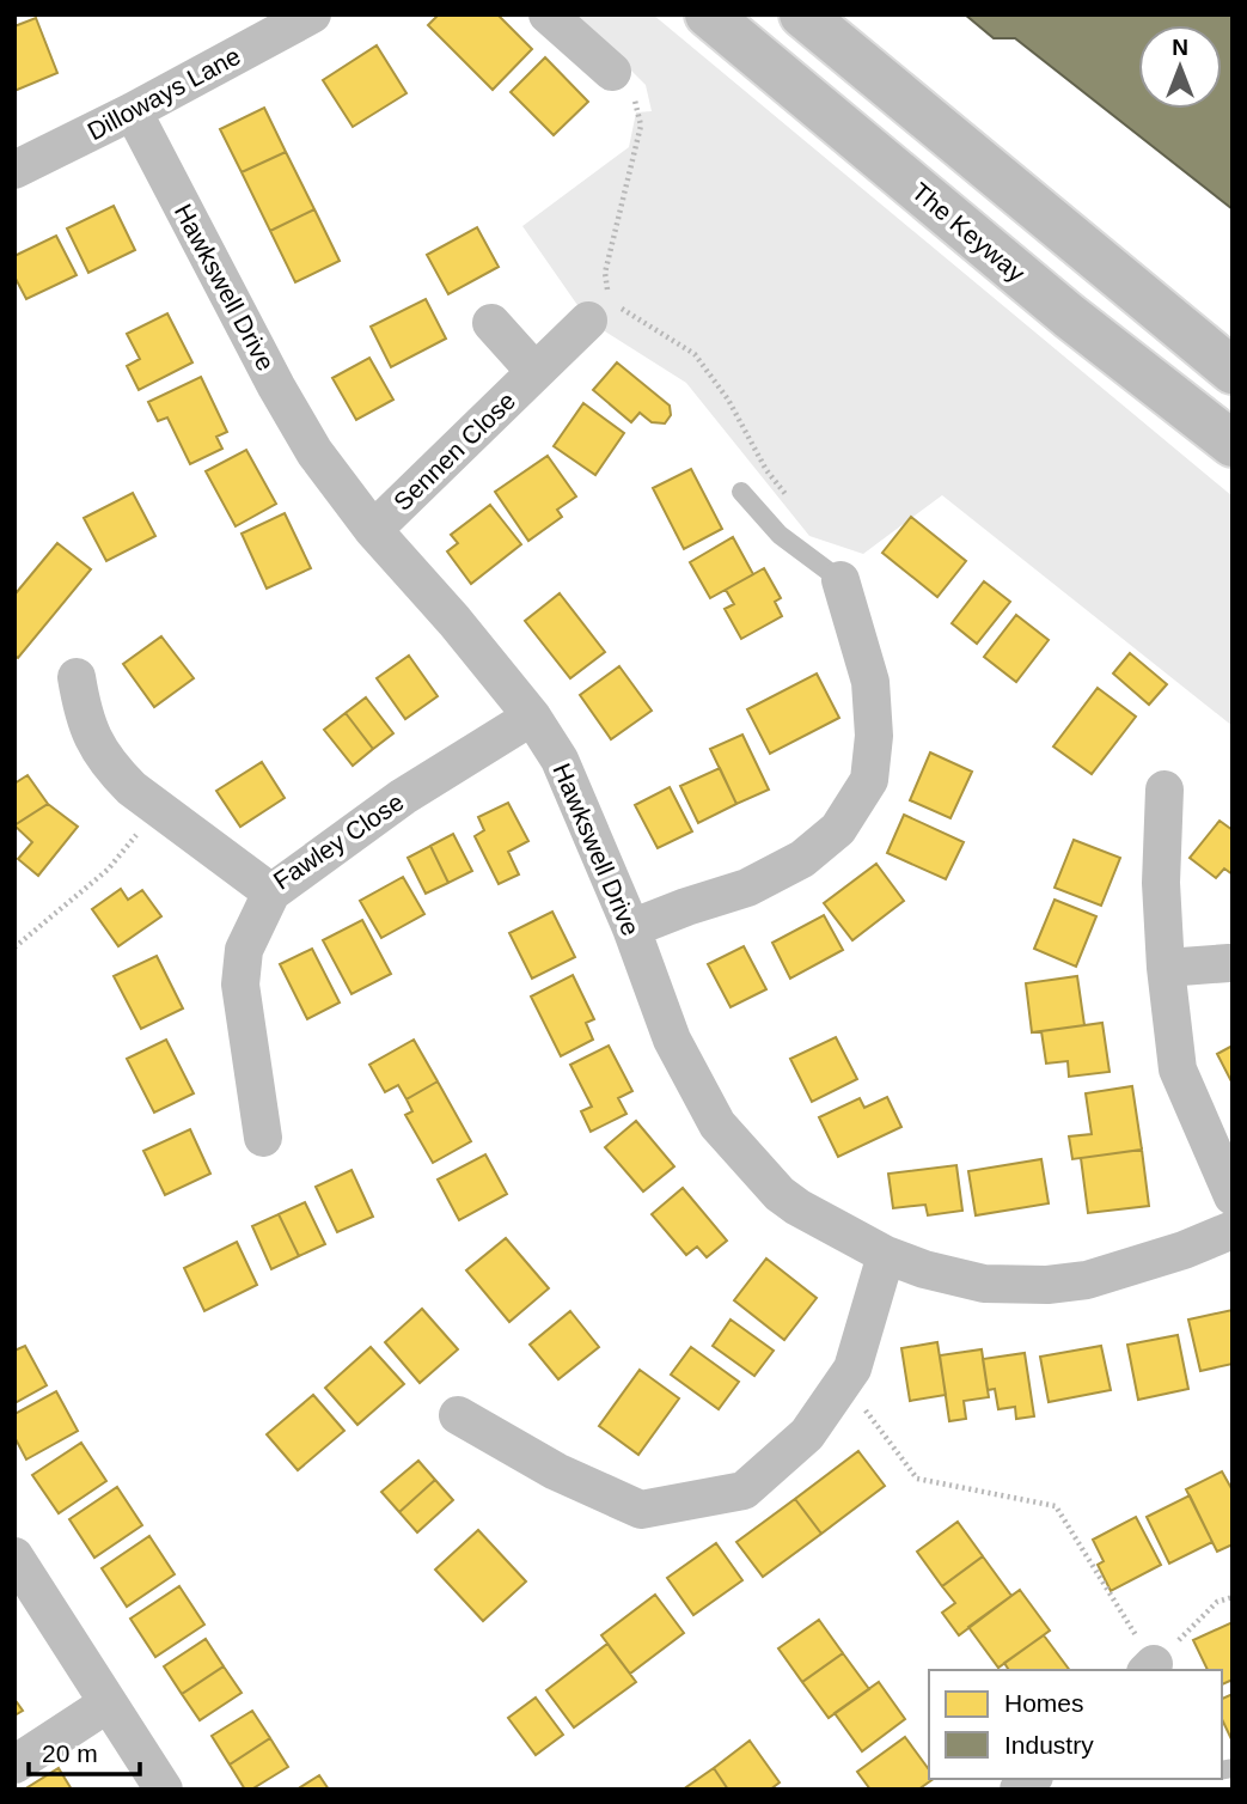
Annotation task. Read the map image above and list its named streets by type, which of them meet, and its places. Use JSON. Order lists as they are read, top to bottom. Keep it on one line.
{"streets":{"highway":["The Keyway"],"street":["Dilloways Lane","Hawkswell Drive","Sennen Close","Fawley Close"]},"crossings":[["Dilloways Lane","Hawkswell Drive"],["Hawkswell Drive","Sennen Close"],["Hawkswell Drive","Fawley Close"]],"legend":["Homes","Industry"],"scale_bar":"20 m","north":"top"}
